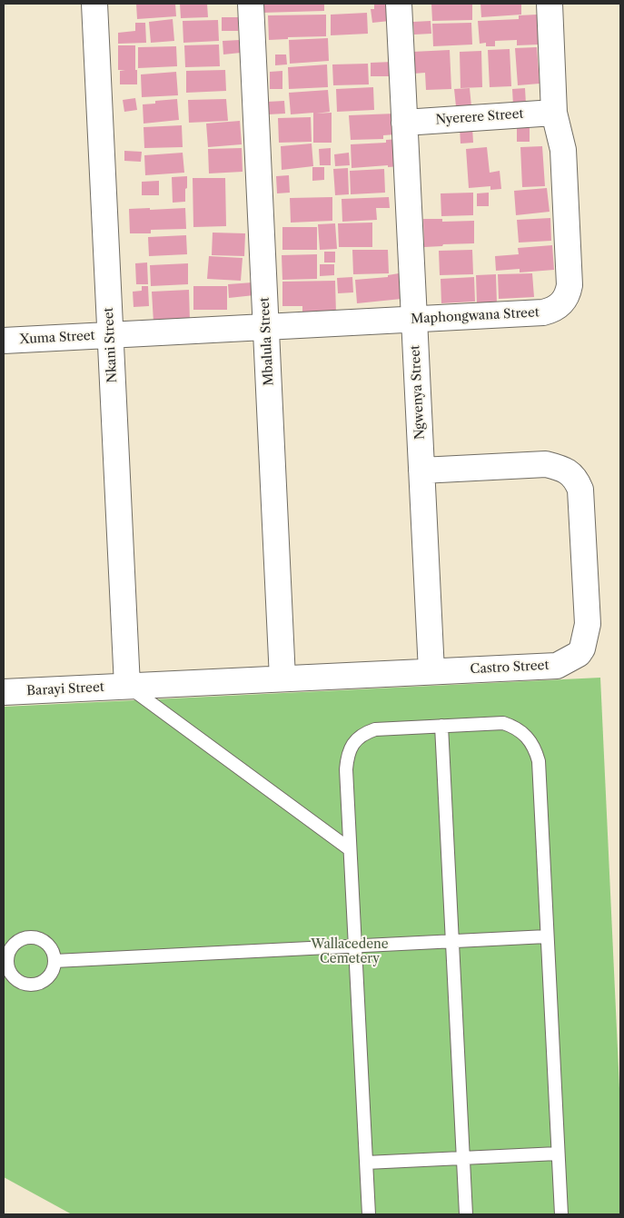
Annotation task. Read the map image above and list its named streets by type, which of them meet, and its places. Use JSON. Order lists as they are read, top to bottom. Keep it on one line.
{"streets":{"street":["Nyerere Street","Maphongwana Street","Xuma Street","Mbalula Street","Nkani Street","Ngwenya Street","Castro Street","Barayi Street"]},"crossings":[["Nyerere Street","Maphongwana Street"],["Nyerere Street","Ngwenya Street"],["Maphongwana Street","Xuma Street"],["Maphongwana Street","Mbalula Street"],["Maphongwana Street","Nkani Street"],["Maphongwana Street","Ngwenya Street"],["Xuma Street","Nkani Street"],["Mbalula Street","Castro Street"],["Nkani Street","Castro Street"],["Nkani Street","Barayi Street"],["Ngwenya Street","Castro Street"],["Castro Street","Barayi Street"]],"parks":["Wallacedene Cemetery"]}
